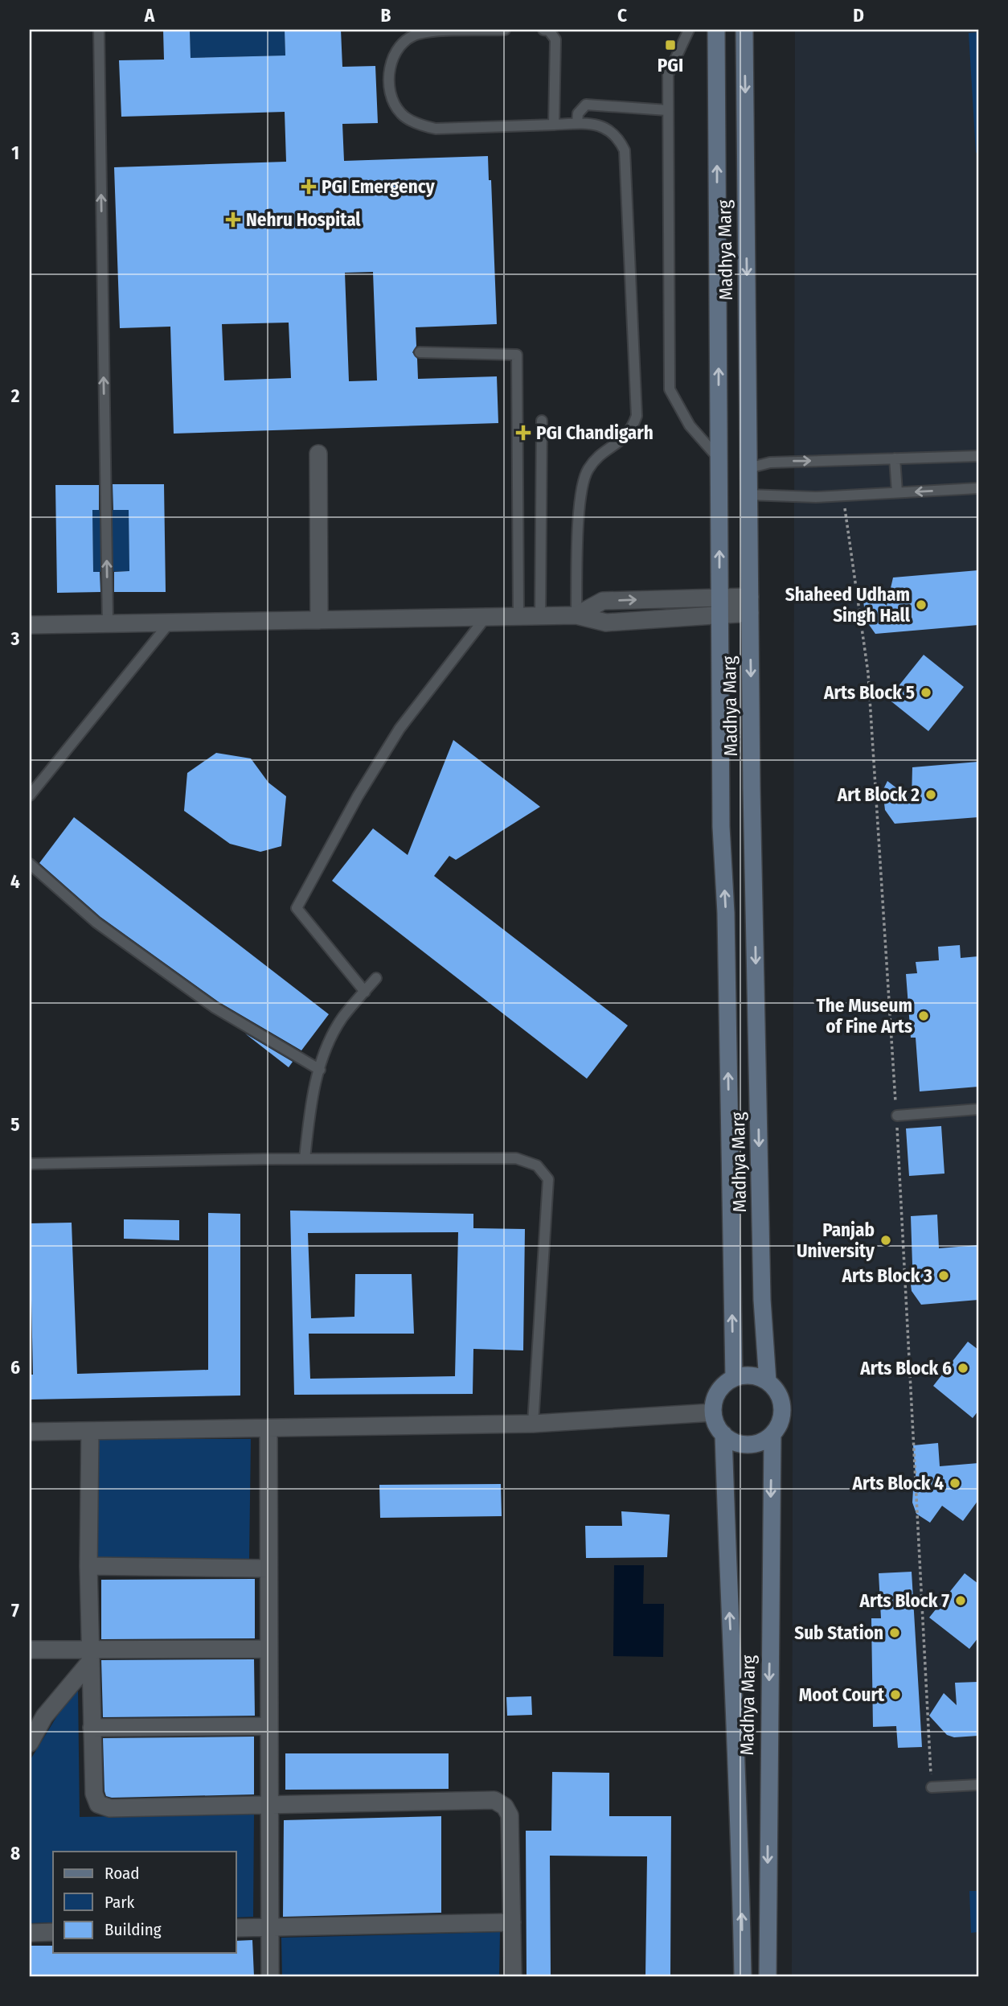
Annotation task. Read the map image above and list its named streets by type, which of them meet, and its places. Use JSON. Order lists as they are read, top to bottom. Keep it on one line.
{"streets":{"main road":["Madhya Marg"]},"places":{"transit":["PGI"],"health":["PGI Emergency","Nehru Hospital","PGI Chandigarh"],"other":["Shaheed Udham Singh Hall","Arts Block 5","Art Block 2","The Museum of Fine Arts","Panjab University","Arts Block 3","Arts Block 6","Arts Block 4","Arts Block 7","Sub Station","Moot Court"]},"legend":["Road","Park","Building"],"grid":{"columns":["A","B","C","D"],"rows":["1","2","3","4","5","6","7","8"]}}
